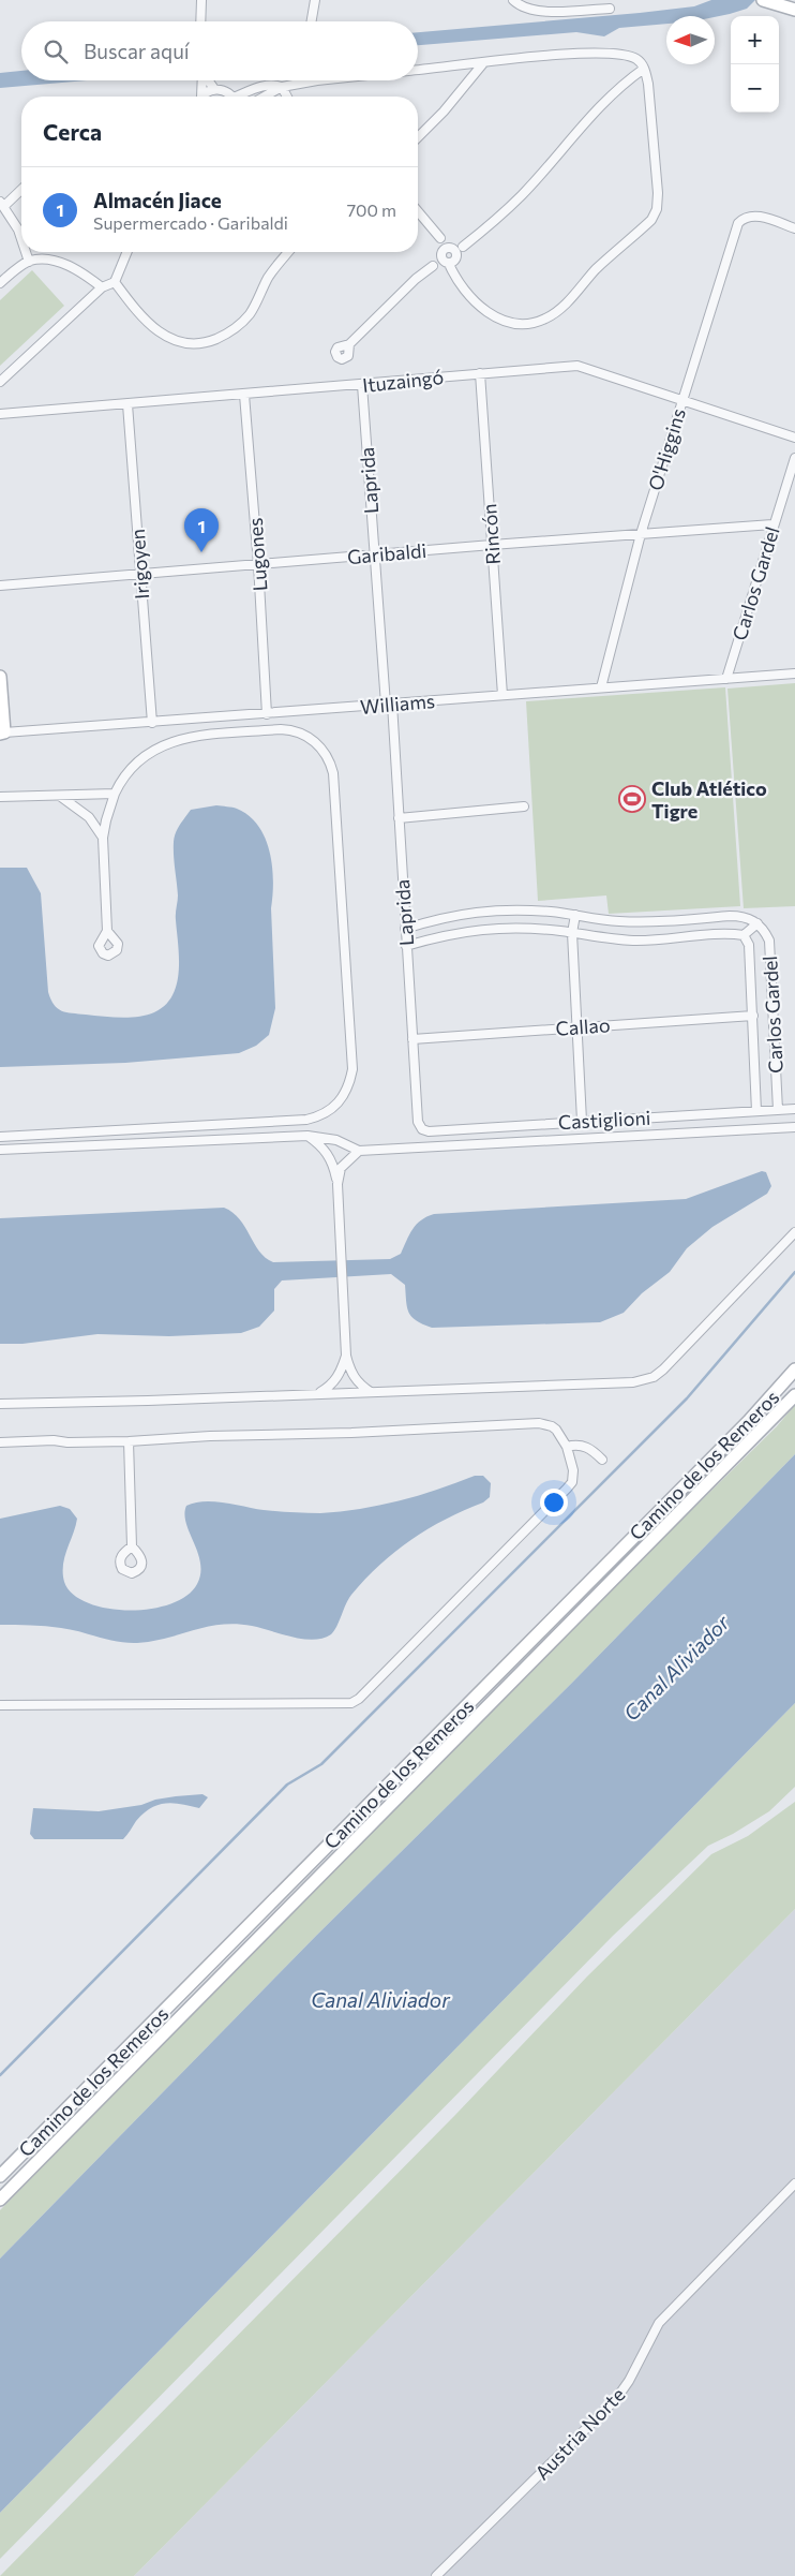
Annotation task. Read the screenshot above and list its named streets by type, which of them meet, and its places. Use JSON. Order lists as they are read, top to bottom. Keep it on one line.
{"streets":{"main road":["Camino de los Remeros"],"street":["Ituzaingó","O'Higgins","Laprida","Rincón","Garibaldi","Lugones","Irigoyen","Carlos Gardel","Williams","Callao","Castiglioni","Austria Norte"]},"crossings":[["Ituzaingó","O'Higgins"],["Ituzaingó","Laprida"],["Ituzaingó","Rincón"],["Ituzaingó","Lugones"],["Ituzaingó","Irigoyen"],["O'Higgins","Garibaldi"],["O'Higgins","Williams"],["Laprida","Garibaldi"],["Laprida","Williams"],["Laprida","Callao"],["Laprida","Castiglioni"],["Rincón","Garibaldi"],["Rincón","Williams"],["Garibaldi","Lugones"],["Garibaldi","Irigoyen"],["Garibaldi","Carlos Gardel"],["Lugones","Williams"],["Irigoyen","Williams"],["Carlos Gardel","Williams"],["Carlos Gardel","Callao"],["Carlos Gardel","Castiglioni"]],"water":["Canal Aliviador"],"places":{"sports":["Club Atlético Tigre"]},"north":"left","page":{"map_buttons":["+","−"],"search":"Buscar aquí","heading":"Cerca","list":[{"mark":"1","name":"Almacén Jiace","note":"Supermercado · Garibaldi","value":"700 m"}],"pins":"1"}}
